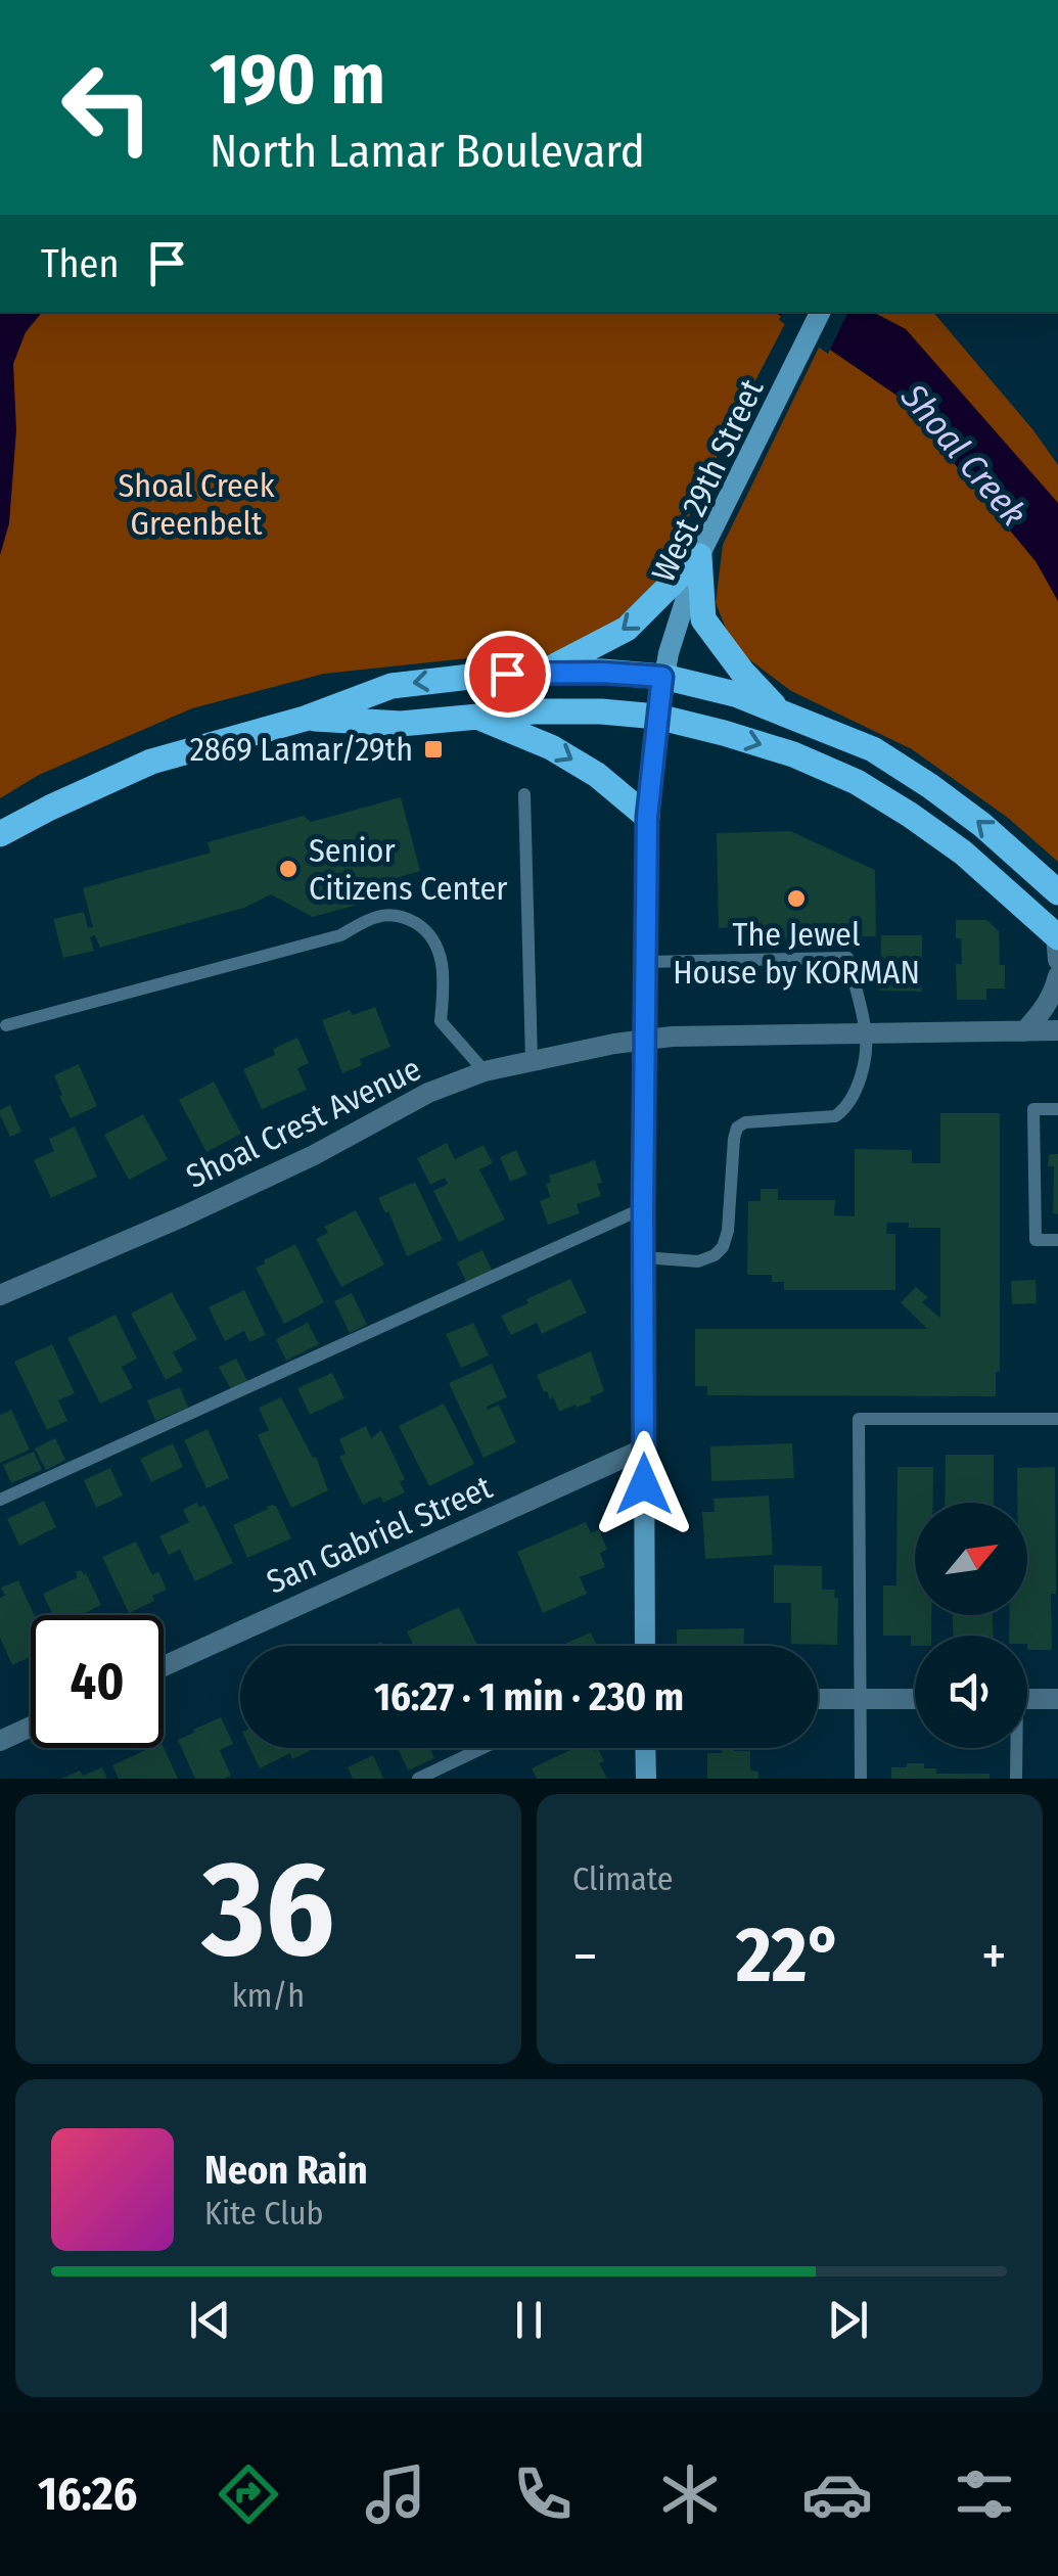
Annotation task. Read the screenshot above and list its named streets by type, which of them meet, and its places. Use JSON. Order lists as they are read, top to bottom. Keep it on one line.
{"streets":{"street":["West 29th Street","Shoal Crest Avenue","San Gabriel Street"]},"crossings":[["West 29th Street","Shoal Crest Avenue"],["West 29th Street","San Gabriel Street"]],"water":["Shoal Creek"],"parks":["Shoal Creek Greenbelt"],"places":{"transit":["2869 Lamar/29th"],"other":["Senior Citizens Center","The Jewel House by KORMAN"]},"north":"top right","page":{"turn":["190 m","North Lamar Boulevard"],"then":"Then","limit":"40","trip":"16:27 · 1 min · 230 m","tile":[["36","km/h"],"Climate"],"heat":["−","22°","+"],"song":["Neon Rain","Kite Club"],"tabs":"16:26"}}
